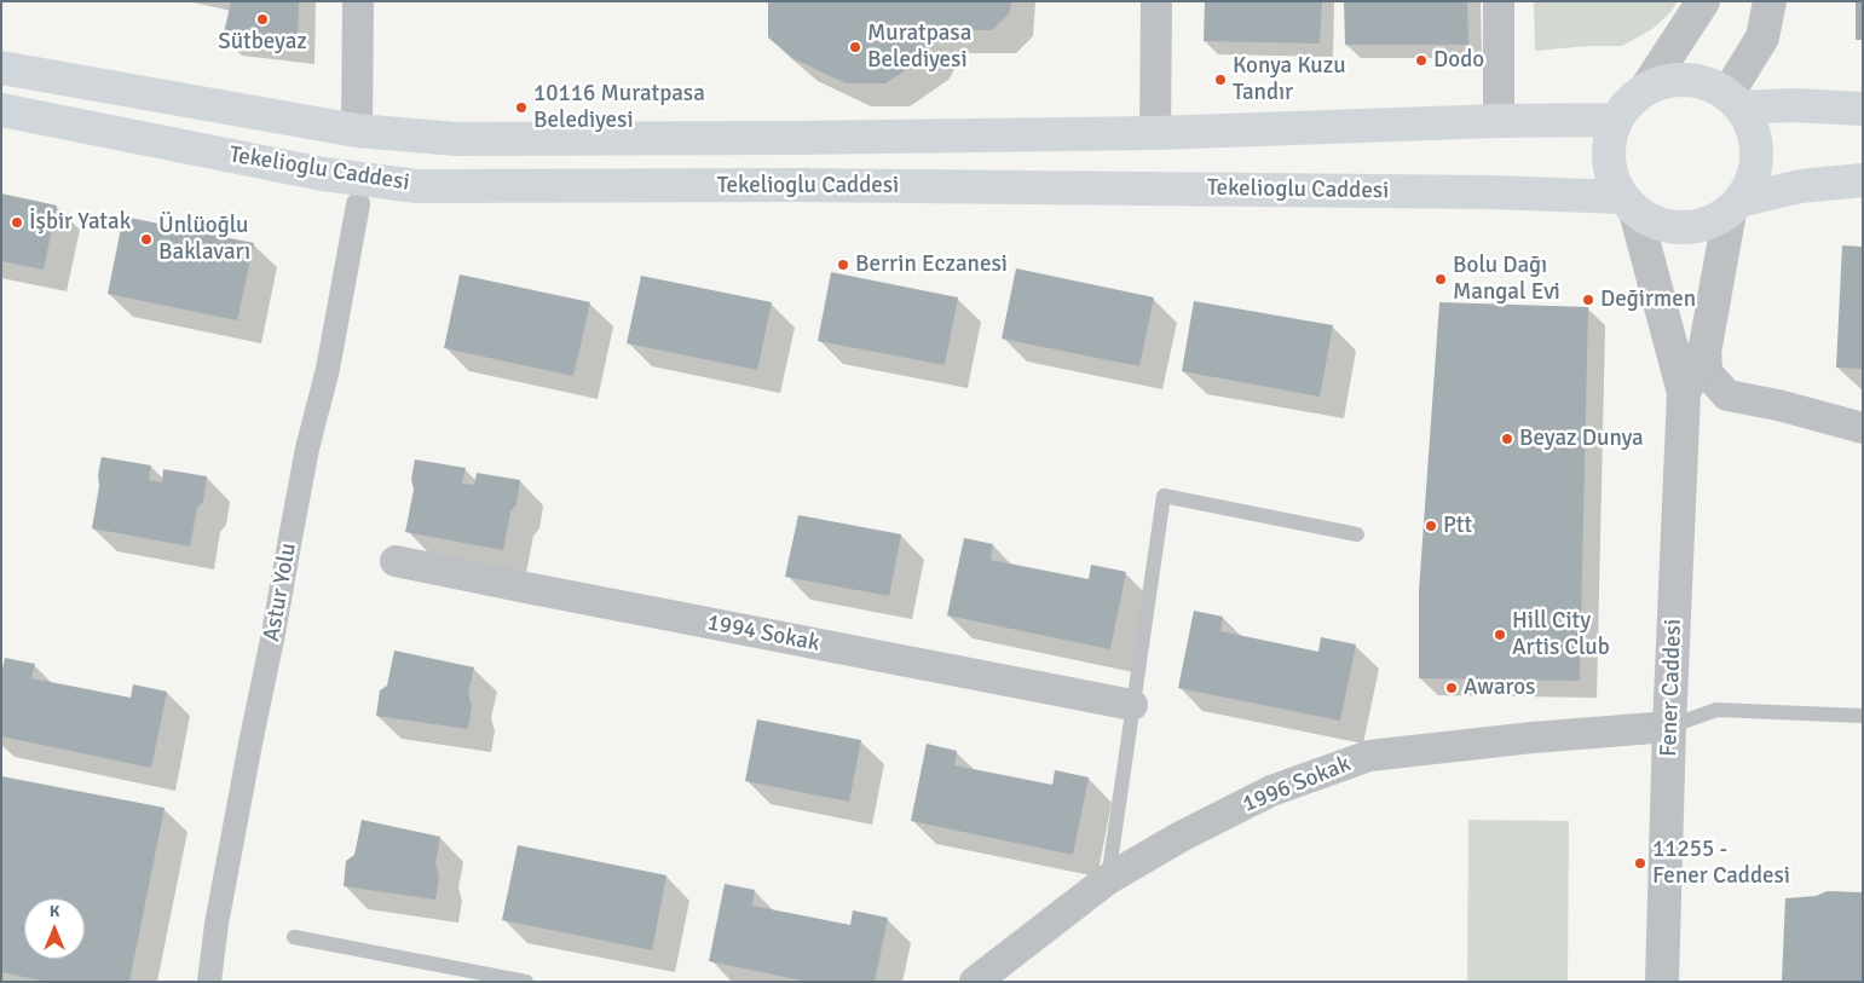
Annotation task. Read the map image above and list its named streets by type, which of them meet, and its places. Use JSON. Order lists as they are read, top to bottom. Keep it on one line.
{"streets":{"main road":["Tekelioglu Caddesi"],"street":["Astur Yolu","1994 Sokak","Fener Caddesi","1996 Sokak"]},"crossings":[["Fener Caddesi","1996 Sokak"]],"places":["Sütbeyaz","Muratpasa Belediyesi","Dodo","Konya Kuzu Tandır","10116 Muratpasa Belediyesi","İşbir Yatak","Ünlüoğlu Baklavarı","Berrin Eczanesi","Bolu Dağı Mangal Evi","Değirmen","Beyaz Dunya","Ptt","Hill City Artis Club","Awaros","11255 - Fener Caddesi"],"north":"top"}
